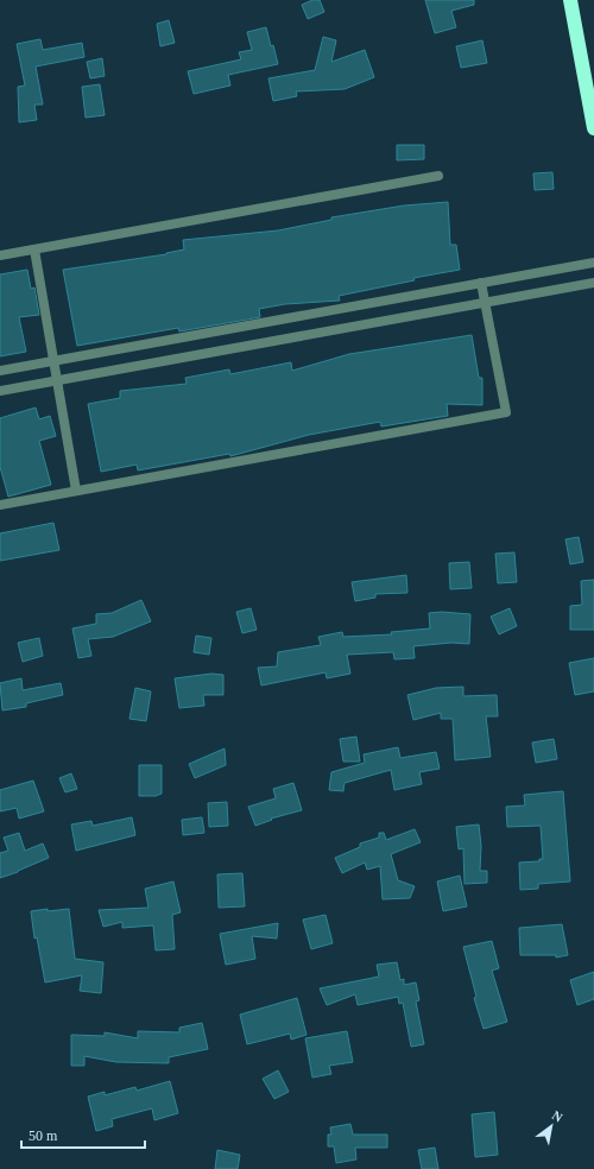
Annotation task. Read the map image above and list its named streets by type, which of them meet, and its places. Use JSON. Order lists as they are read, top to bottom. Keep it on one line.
{"scale_bar":"50 m","north":"top right"}
